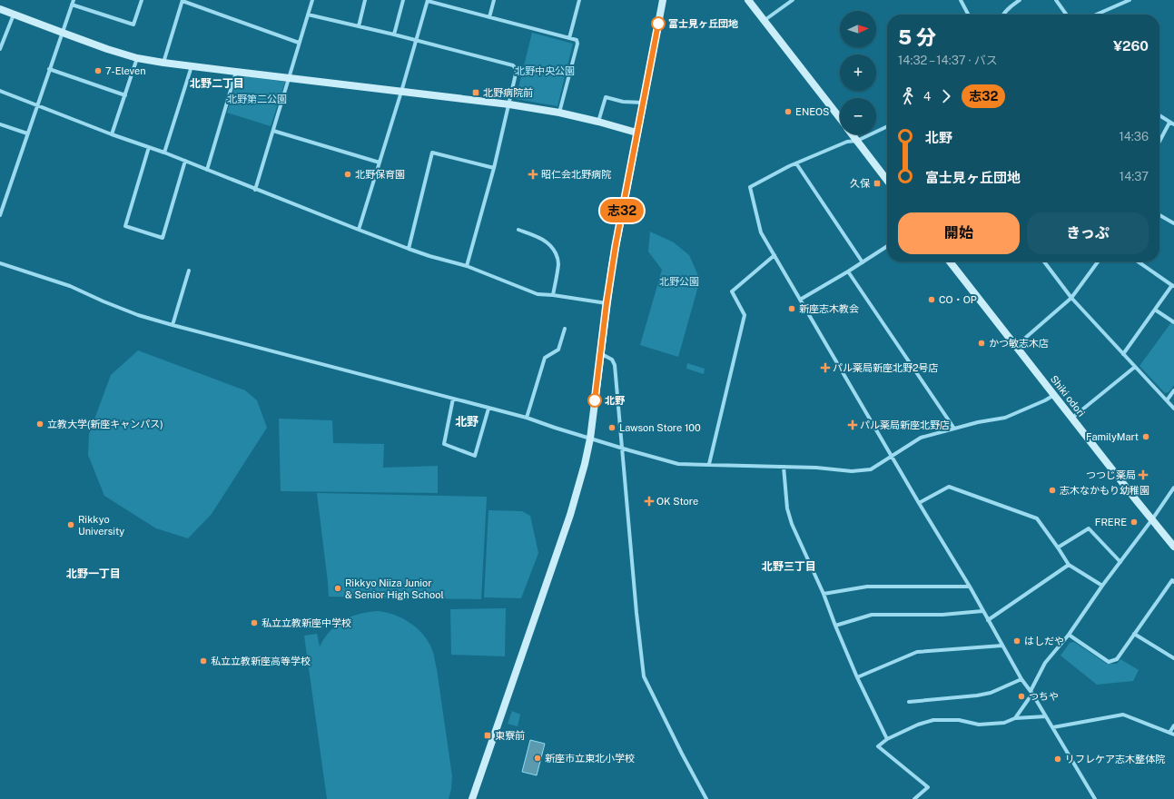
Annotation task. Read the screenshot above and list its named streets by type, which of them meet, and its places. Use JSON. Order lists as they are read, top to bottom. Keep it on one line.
{"streets":{"street":["Shiki odori"]},"districts":["北野二丁目","北野","北野三丁目","北野一丁目"],"parks":["北野中央公園","北野第二公園","北野公園"],"places":{"other":["富士見ヶ丘団地","7-Eleven","ENEOS","北野保育園","CO・OP","新座志木教会","かつ敏志木店","北野","立教大学(新座キャンパス)","Lawson Store 100","FamilyMart","志木なかもり幼稚園","FRERE","Rikkyo University","Rikkyo Niiza Junior & Senior High School","私立立教新座中学校","はしだや","私立立教新座高等学校","つちや","新座市立東北小学校","リフレケア志木整体院"],"transit":["北野病院前","久保","東寮前"],"health":["昭仁会北野病院","パル薬局新座北野2号店","パル薬局新座北野店","つつじ薬局","OK Store"]},"lines":["bus line 志32"],"north":"right","page":{"on_map":"志32","map_buttons":["+","−"],"heading":["5 分","14:32 – 14:37 · バス","¥260"],"legs":["4","志32"],"list":[{"name":"北野","value":"14:36"},{"name":"富士見ヶ丘団地","value":"14:37"}],"buttons":["開始","きっぷ"]}}
